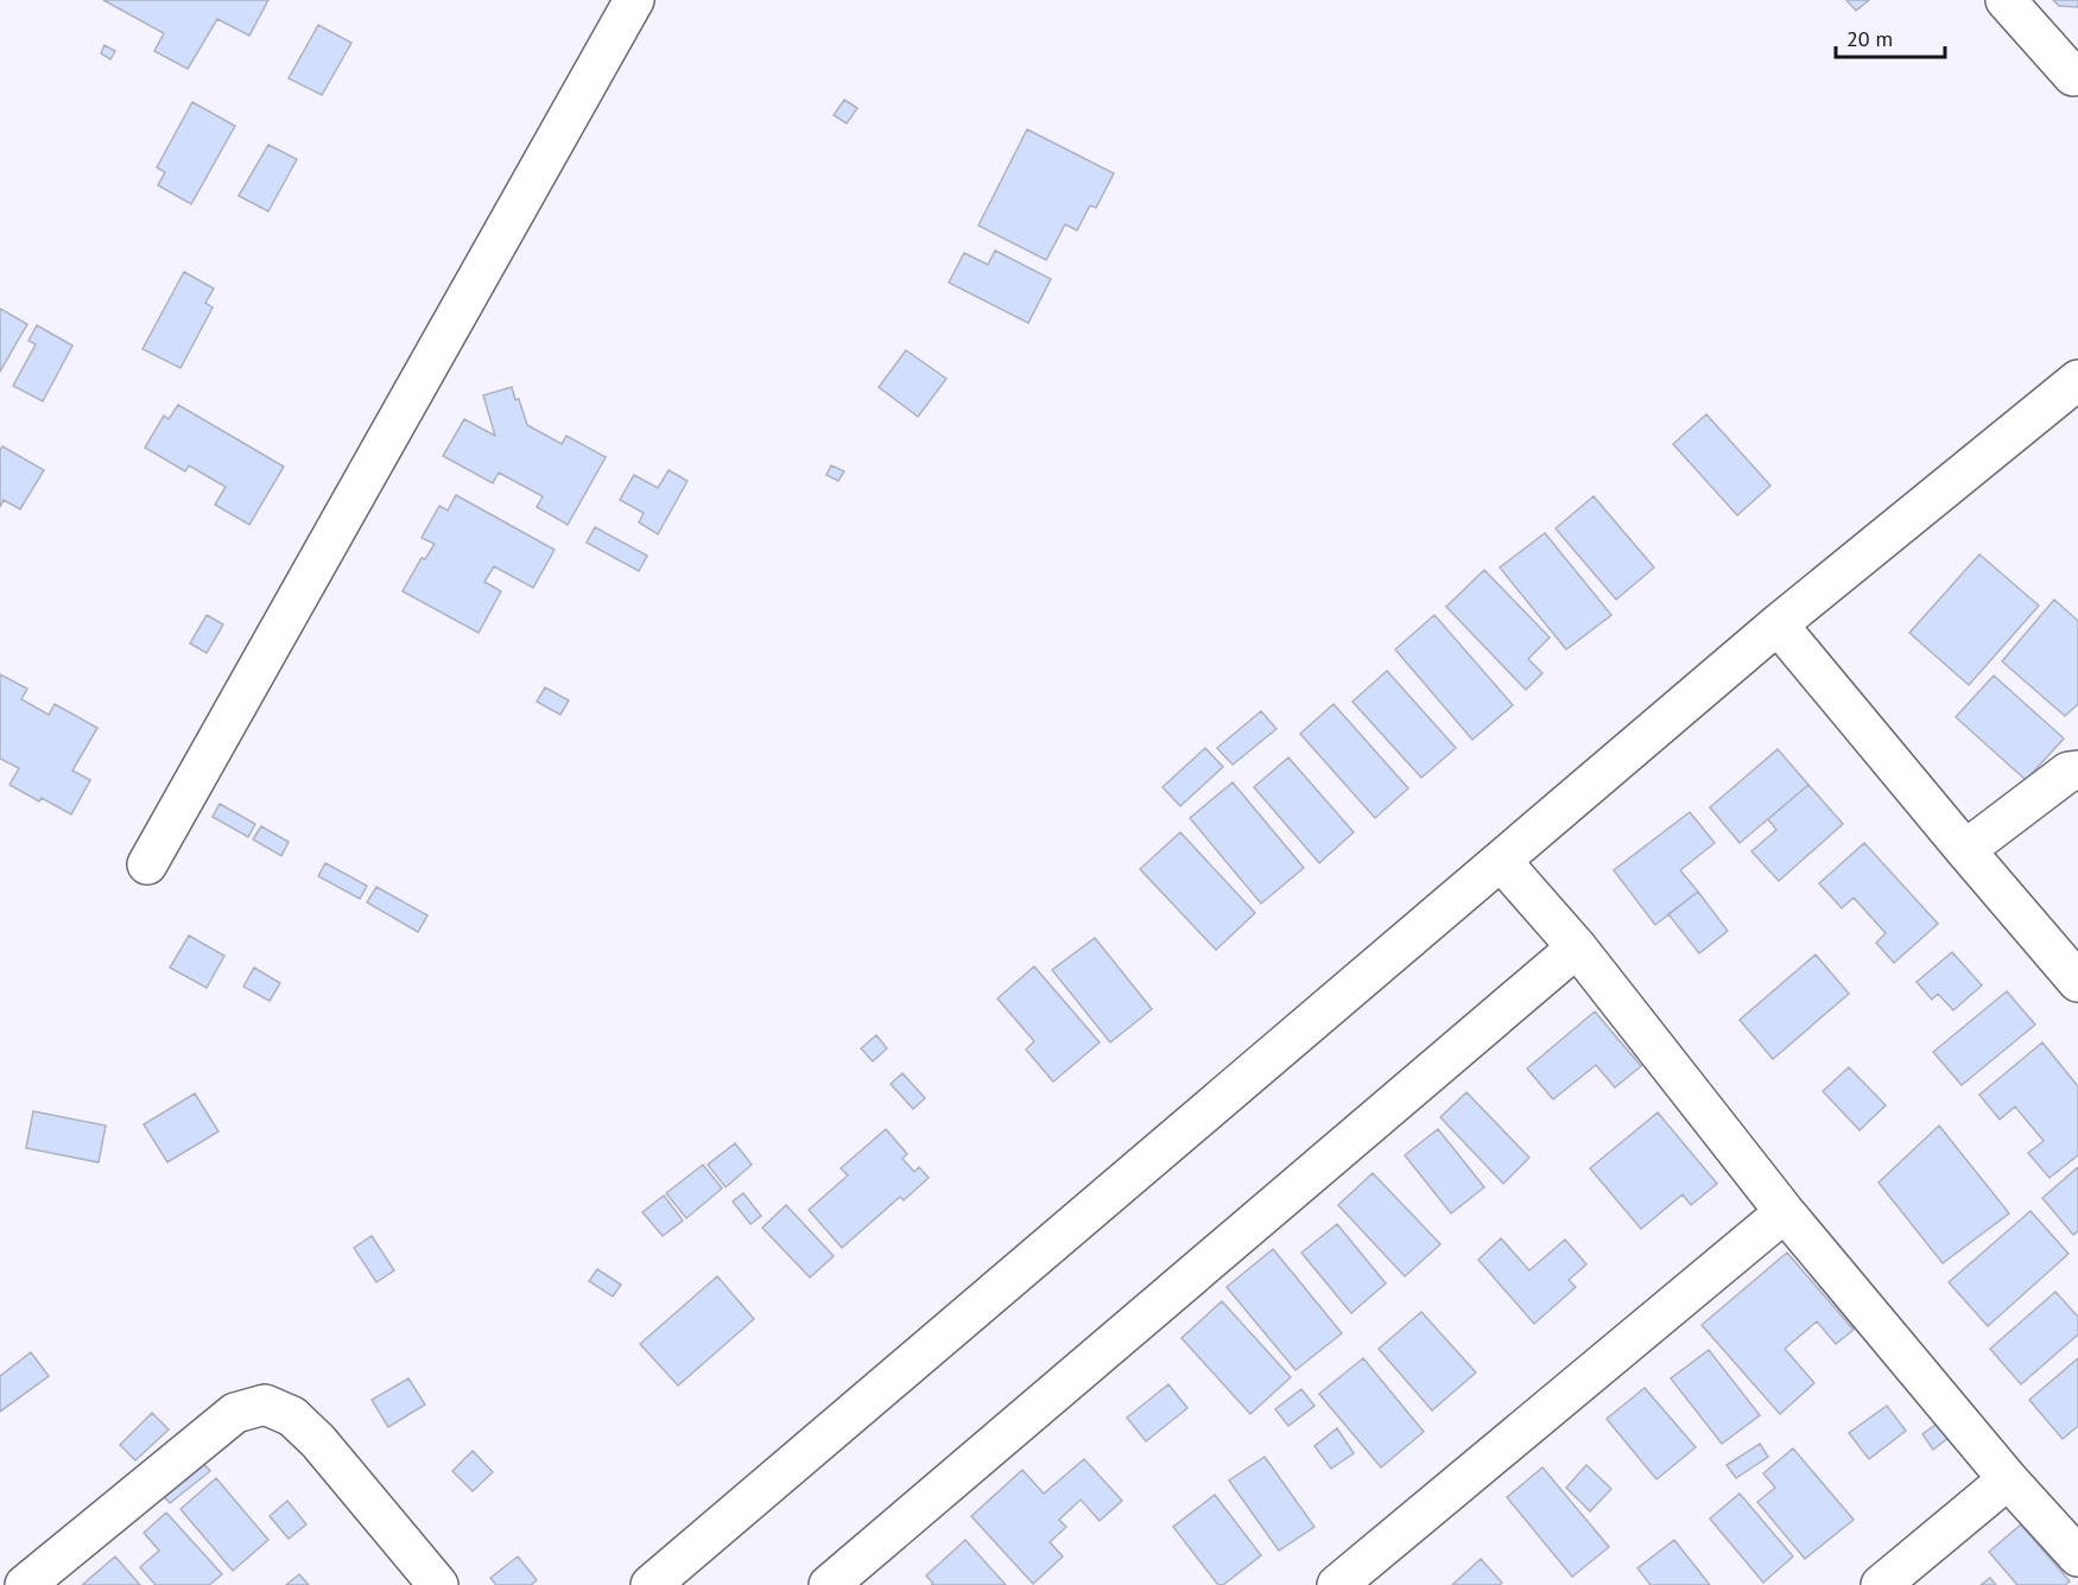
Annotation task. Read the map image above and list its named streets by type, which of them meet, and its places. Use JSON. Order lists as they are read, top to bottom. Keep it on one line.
{"scale_bar":"20 m"}
